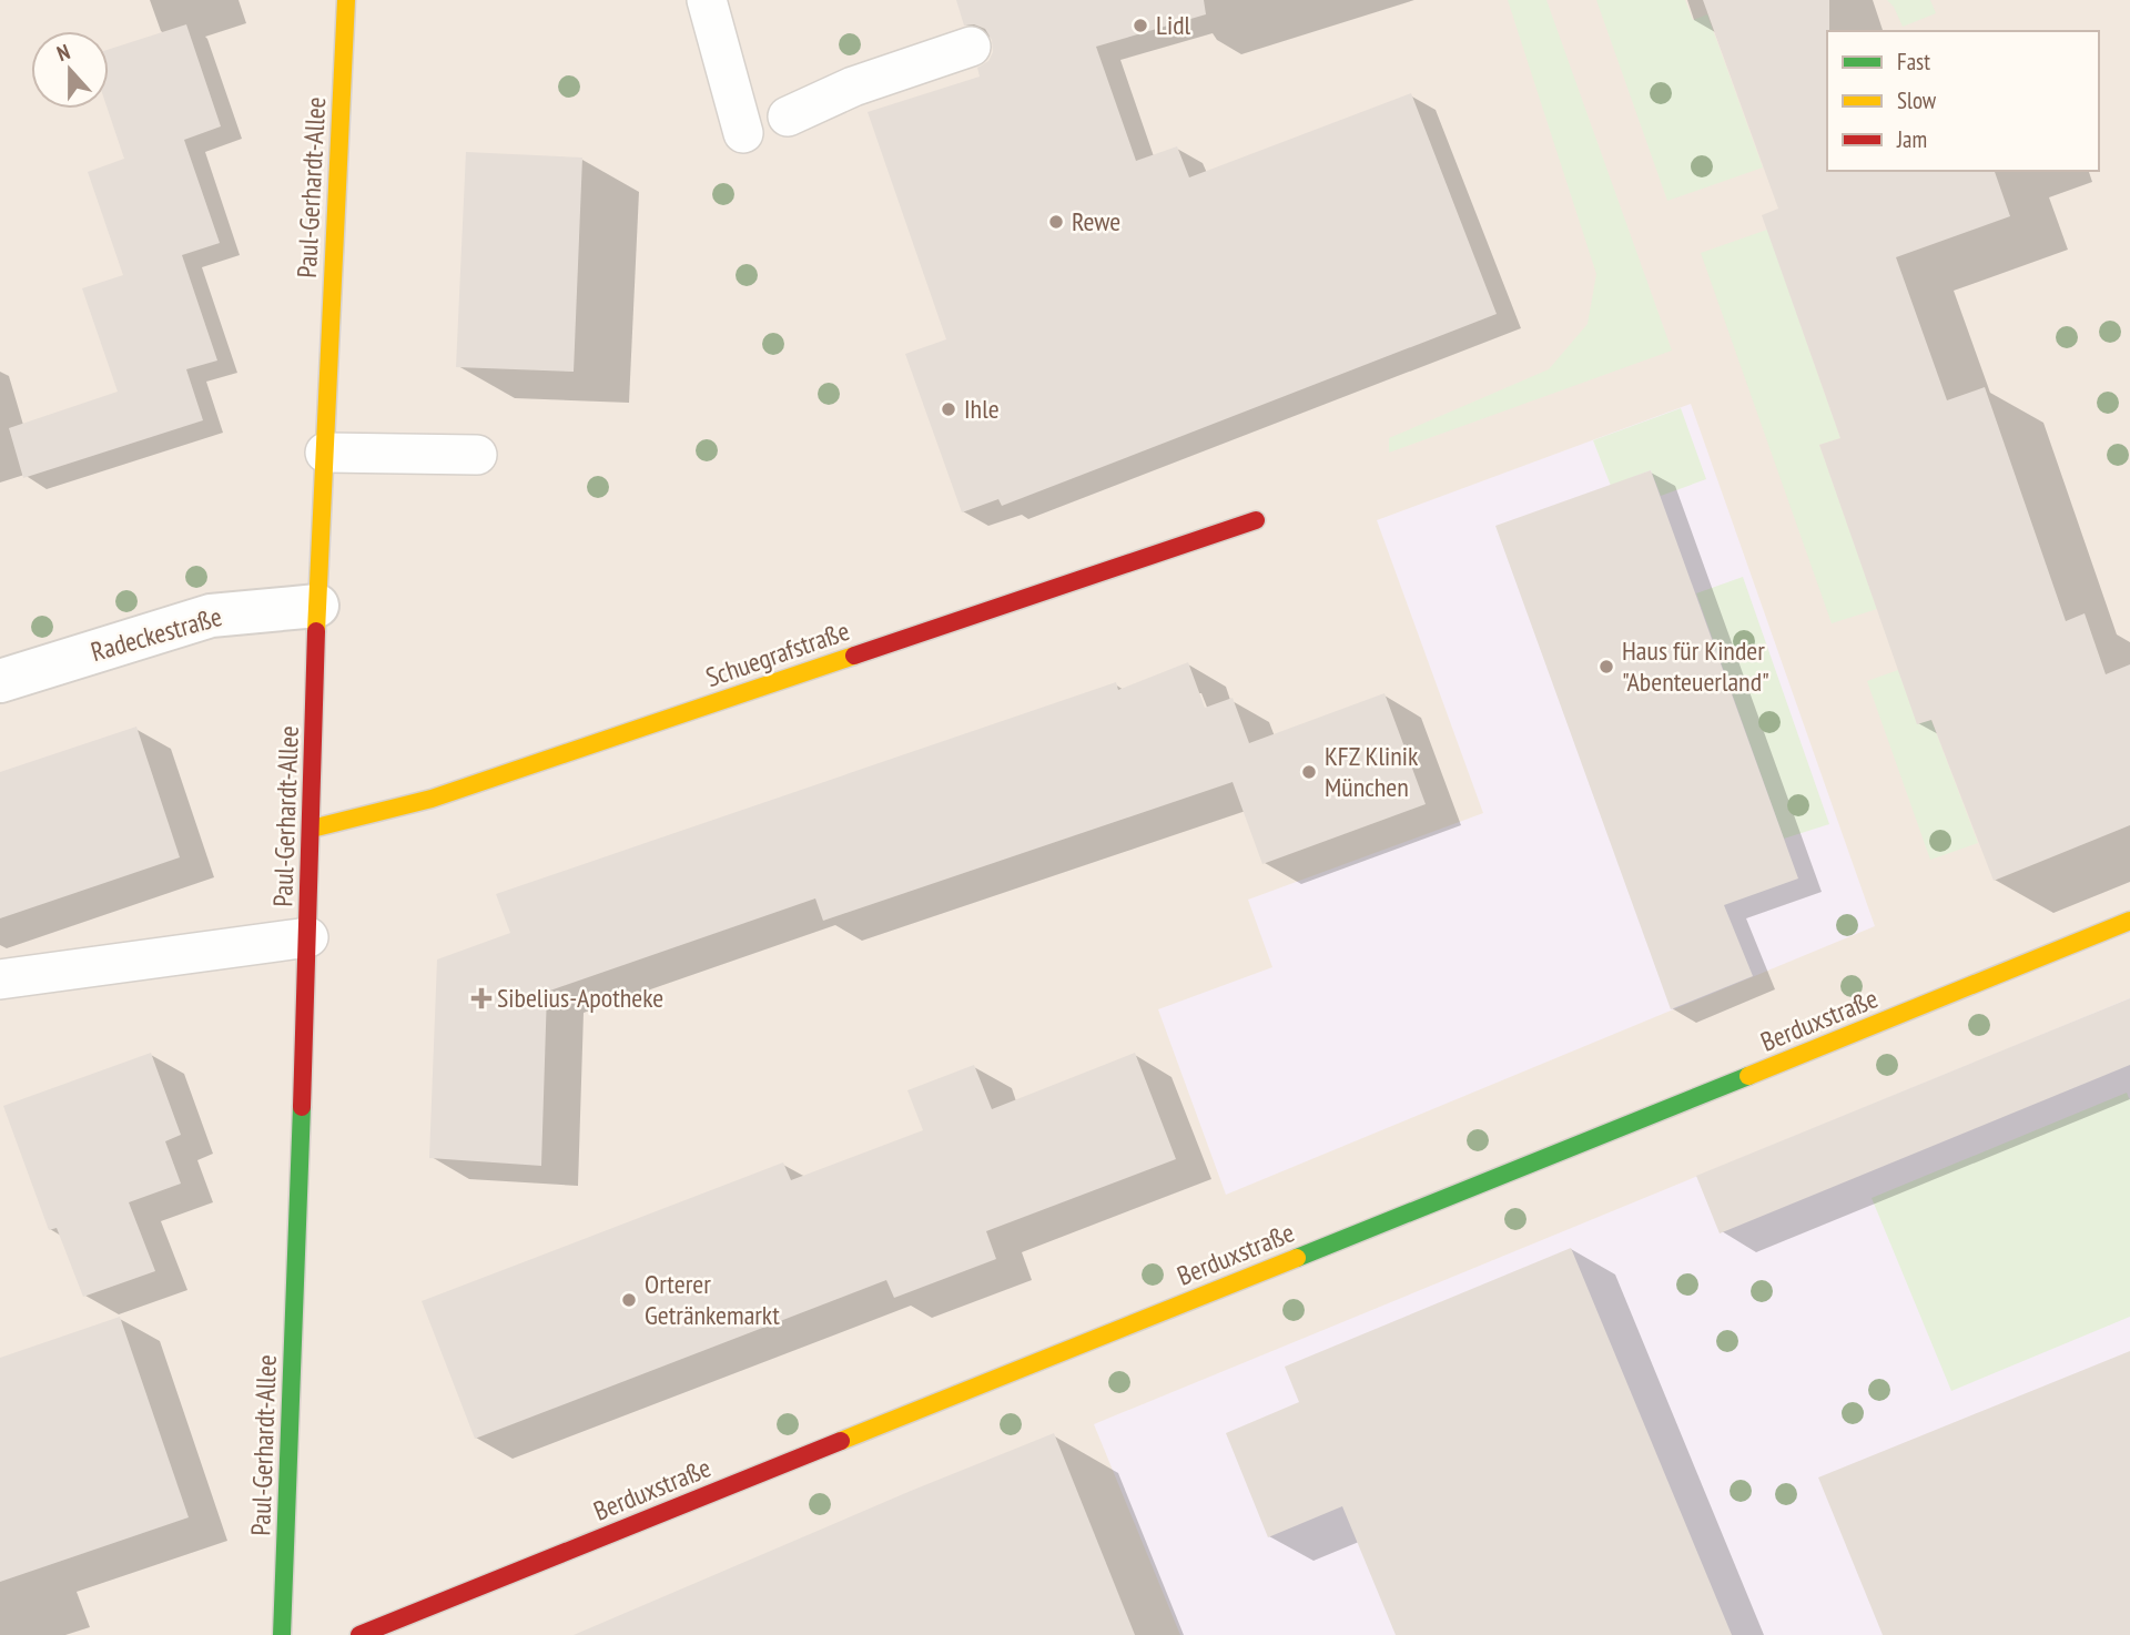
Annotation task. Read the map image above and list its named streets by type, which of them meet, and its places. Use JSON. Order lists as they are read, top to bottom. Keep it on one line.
{"streets":{"street":["Paul-Gerhardt-Allee","Radeckestraße","Schuegrafstraße","Berduxstraße"]},"crossings":[["Paul-Gerhardt-Allee","Radeckestraße"],["Paul-Gerhardt-Allee","Schuegrafstraße"]],"places":{"other":["Lidl","Rewe","Ihle","Haus für Kinder \"Abenteuerland\"","KFZ Klinik München","Orterer Getränkemarkt"],"health":["Sibelius-Apotheke"]},"legend":["Fast","Slow","Jam"],"north":"top"}
